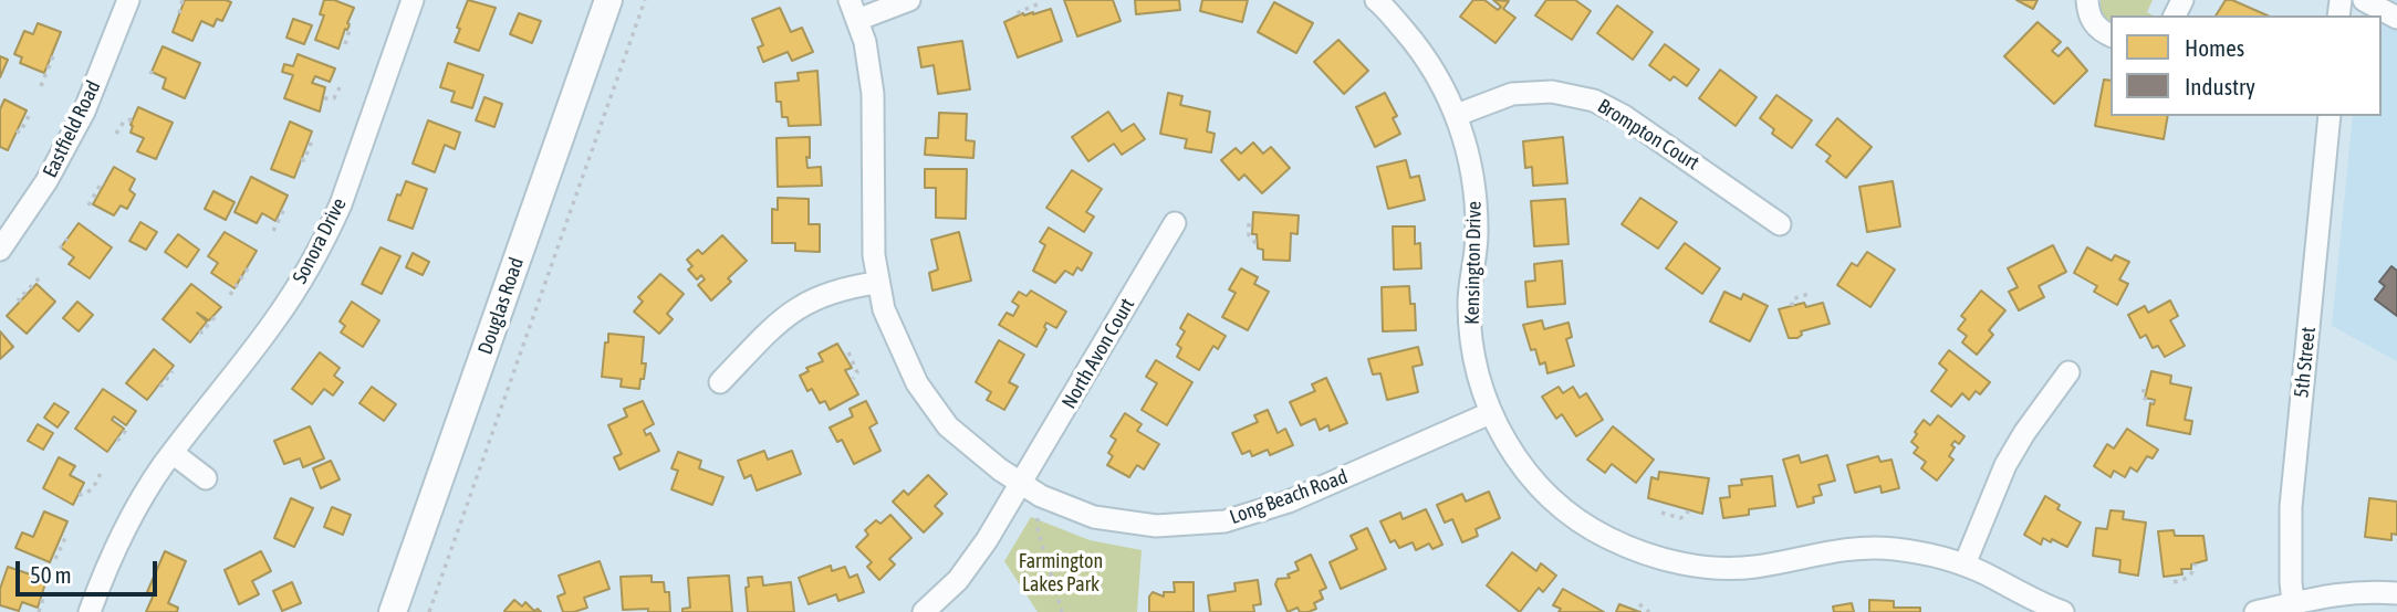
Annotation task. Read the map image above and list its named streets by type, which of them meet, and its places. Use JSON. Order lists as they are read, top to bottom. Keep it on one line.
{"streets":{"street":["Eastfield Road","Brompton Court","Sonora Drive","Kensington Drive","Douglas Road","North Avon Court","5th Street","Long Beach Road"]},"crossings":[["Brompton Court","Kensington Drive"],["Kensington Drive","Long Beach Road"],["North Avon Court","Long Beach Road"]],"parks":["Farmington Lakes Park"],"legend":["Homes","Industry"],"scale_bar":"50 m"}
